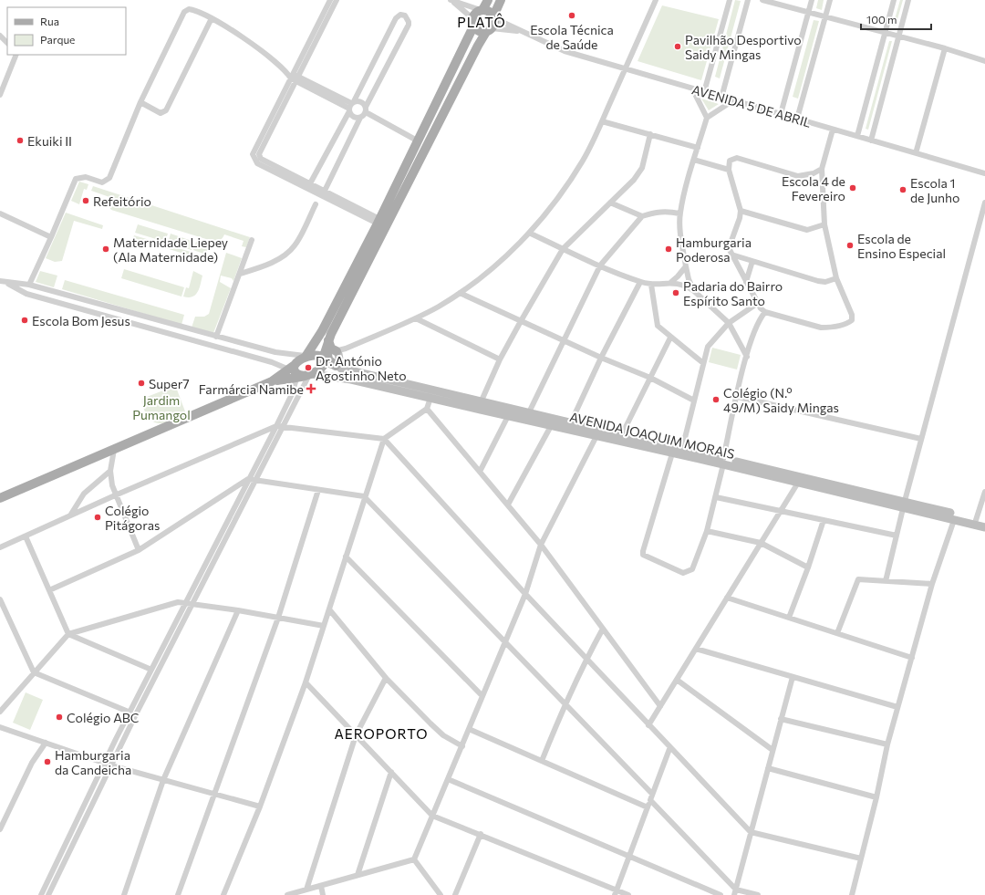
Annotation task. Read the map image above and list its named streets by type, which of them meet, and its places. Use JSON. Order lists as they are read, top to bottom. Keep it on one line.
{"streets":{"street":["AVENIDA 5 DE ABRIL","AVENIDA JOAQUIM MORAIS"]},"districts":["PLATÔ","AEROPORTO"],"parks":["Jardim Pumangol"],"places":{"other":["Escola Técnica de Saúde","Pavilhão Desportivo Saidy Mingas","Ekuiki II","Escola 4 de Fevereiro","Escola 1 de Junho","Refeitório","Escola de Ensino Especial","Maternidade Liepey (Ala Maternidade)","Hamburgaria Poderosa","Padaria do Bairro Espírito Santo","Escola Bom Jesus","Dr. António Agostinho Neto","Super7","Colégio (N.º 49/M) Saidy Mingas","Colégio Pitágoras","Colégio ABC","Hamburgaria da Candeicha"],"health":["Farmárcia Namibe"]},"legend":["Rua","Parque"],"scale_bar":"100 m"}
